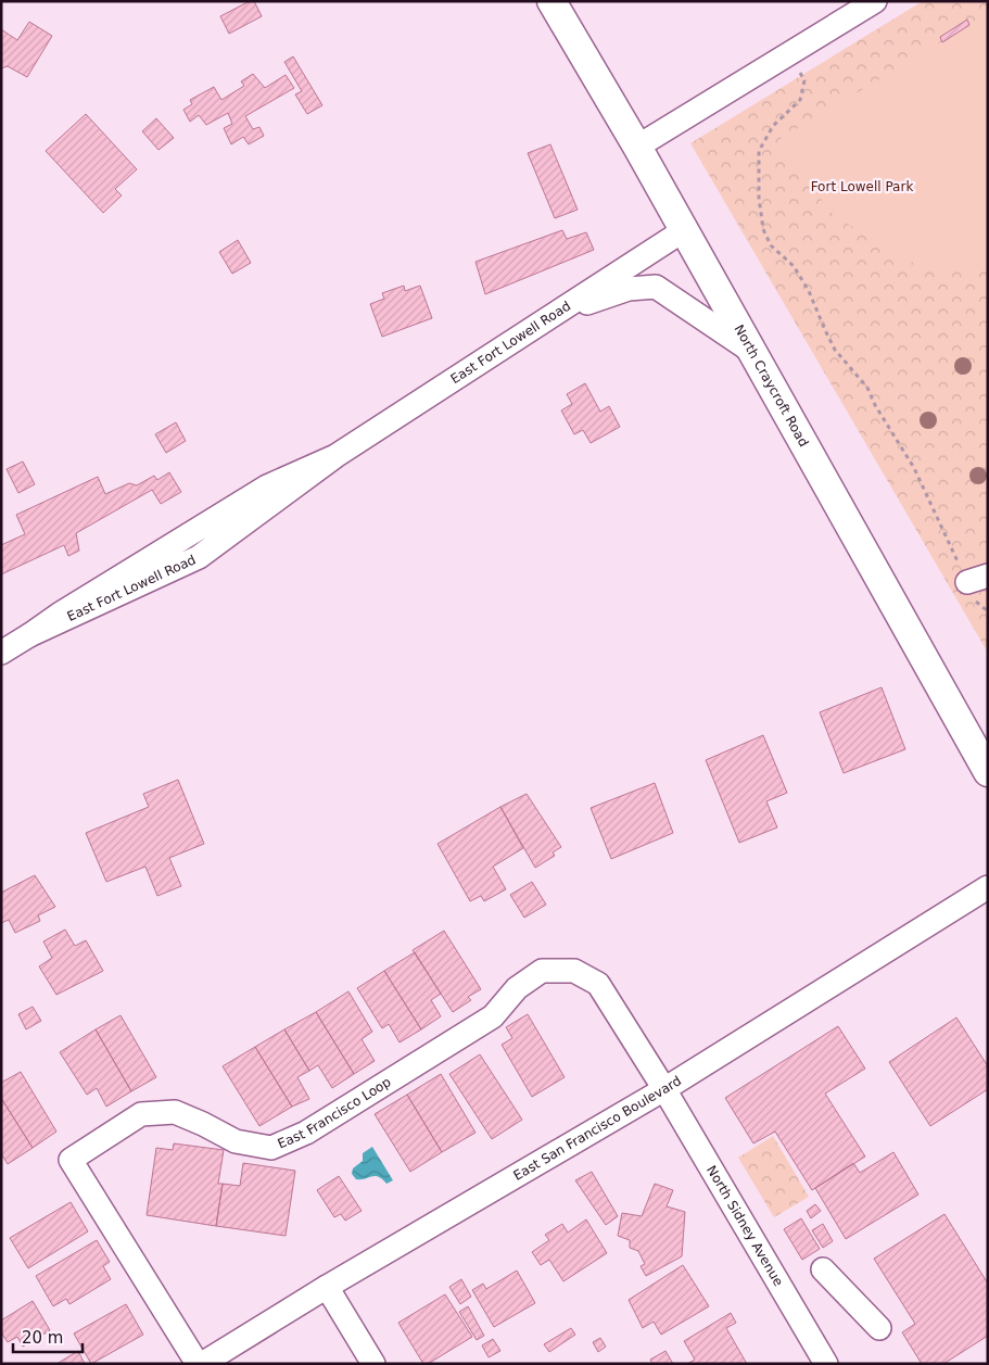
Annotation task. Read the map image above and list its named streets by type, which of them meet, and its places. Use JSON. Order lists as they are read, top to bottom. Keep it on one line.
{"streets":{"main road":["North Craycroft Road"],"street":["East Fort Lowell Road","East Francisco Loop","East San Francisco Boulevard","North Sidney Avenue"]},"crossings":[["East Fort Lowell Road","North Craycroft Road"],["East Francisco Loop","East San Francisco Boulevard"],["East Francisco Loop","North Sidney Avenue"],["East San Francisco Boulevard","North Sidney Avenue"]],"parks":["Fort Lowell Park"],"scale_bar":"20 m"}
